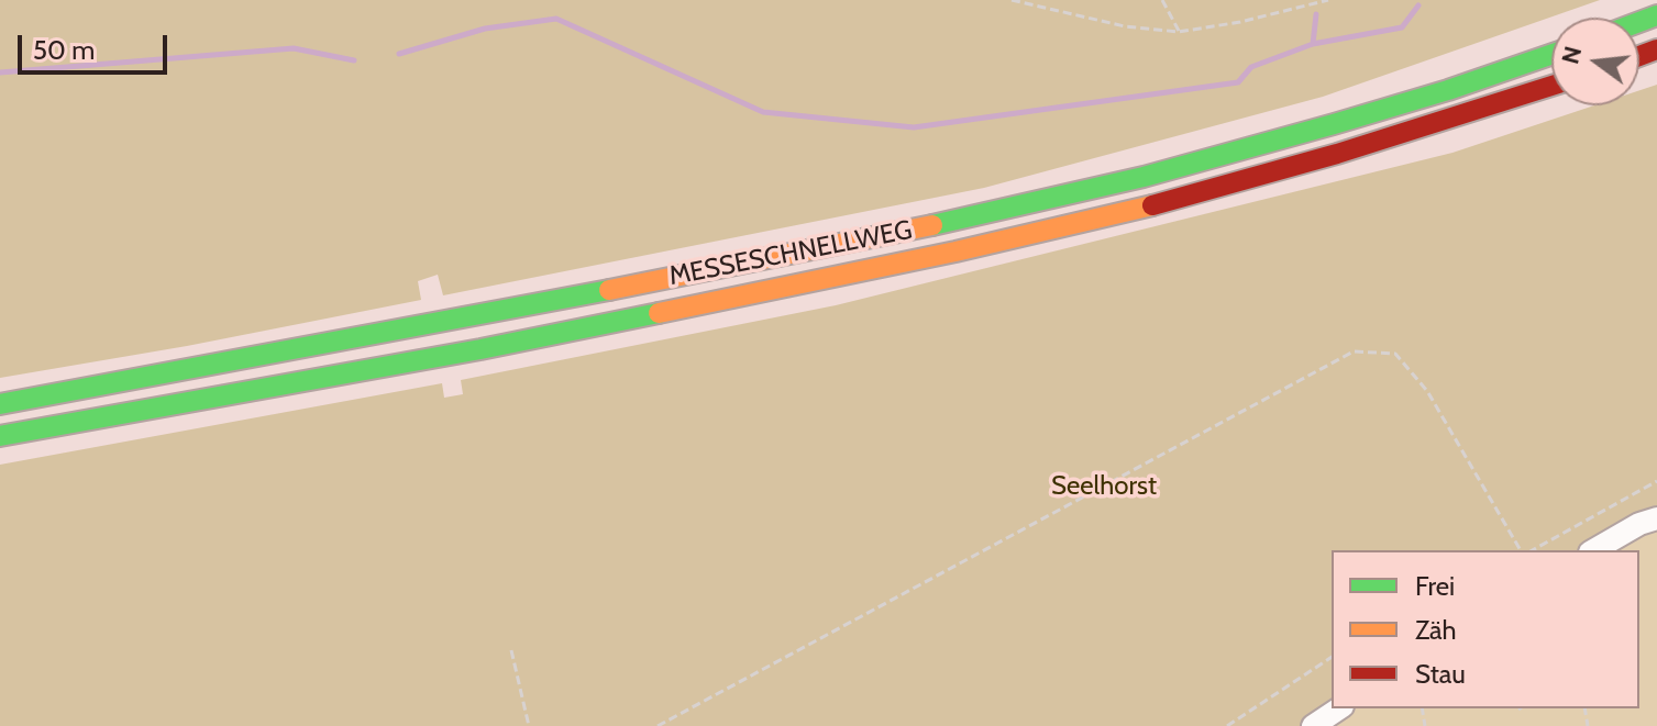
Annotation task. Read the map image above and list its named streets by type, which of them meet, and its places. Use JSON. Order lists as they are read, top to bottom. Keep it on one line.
{"streets":{"highway":["MESSESCHNELLWEG"]},"parks":["Seelhorst"],"legend":["Frei","Zäh","Stau"],"scale_bar":"50 m","north":"left"}
